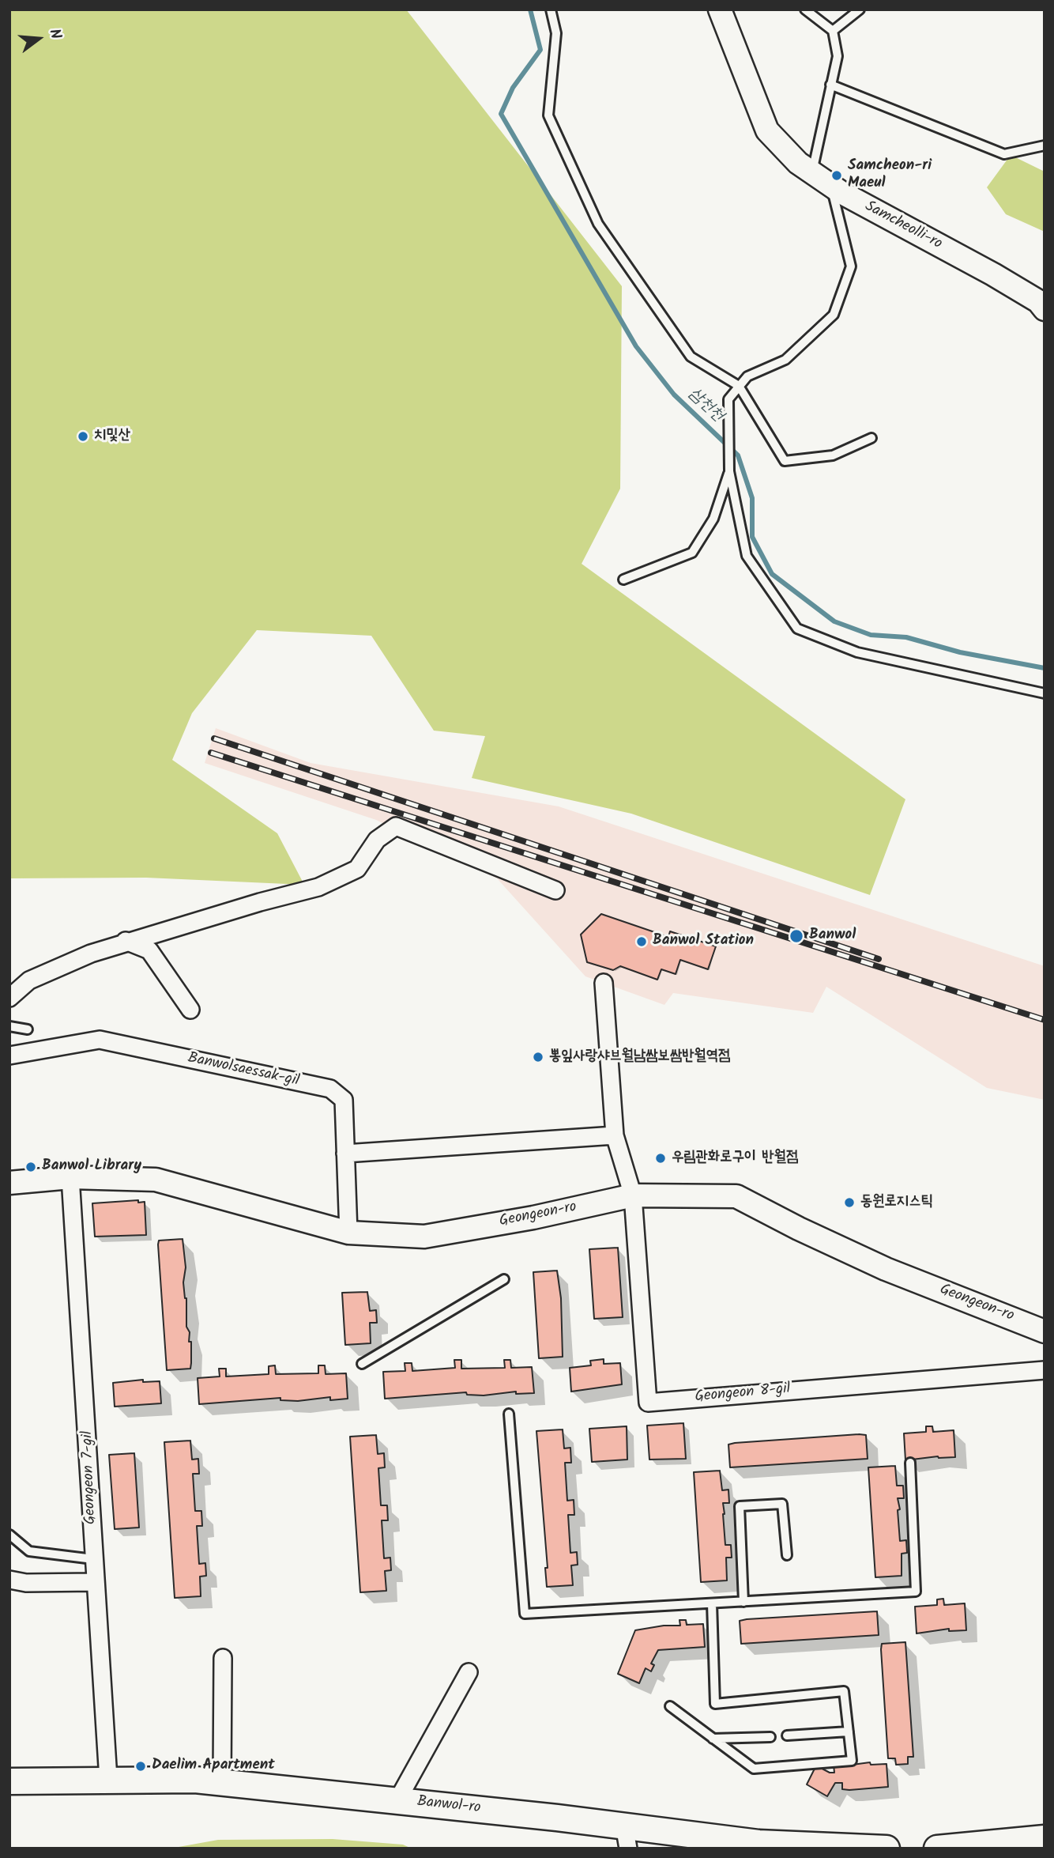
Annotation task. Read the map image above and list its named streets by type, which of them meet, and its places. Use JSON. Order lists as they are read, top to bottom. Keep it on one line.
{"streets":{"main road":["Banwol-ro"],"street":["Samcheolli-ro","Banwolsaessak-gil","Geongeon-ro","Geongeon 8-gil","Geongeon 7-gil"]},"crossings":[["Banwolsaessak-gil","Geongeon-ro"],["Geongeon-ro","Geongeon 8-gil"],["Geongeon-ro","Geongeon 7-gil"],["Geongeon 7-gil","Banwol-ro"]],"water":["삼천천"],"places":["Samcheon-ri Maeul","치및산","Banwol","Banwol Station","뽕잎사랑샤브월남쌈보쌈반월역점","우림관화로구이 반월점","Banwol Library","동원로지스틱","Daelim Apartment"],"north":"right"}
